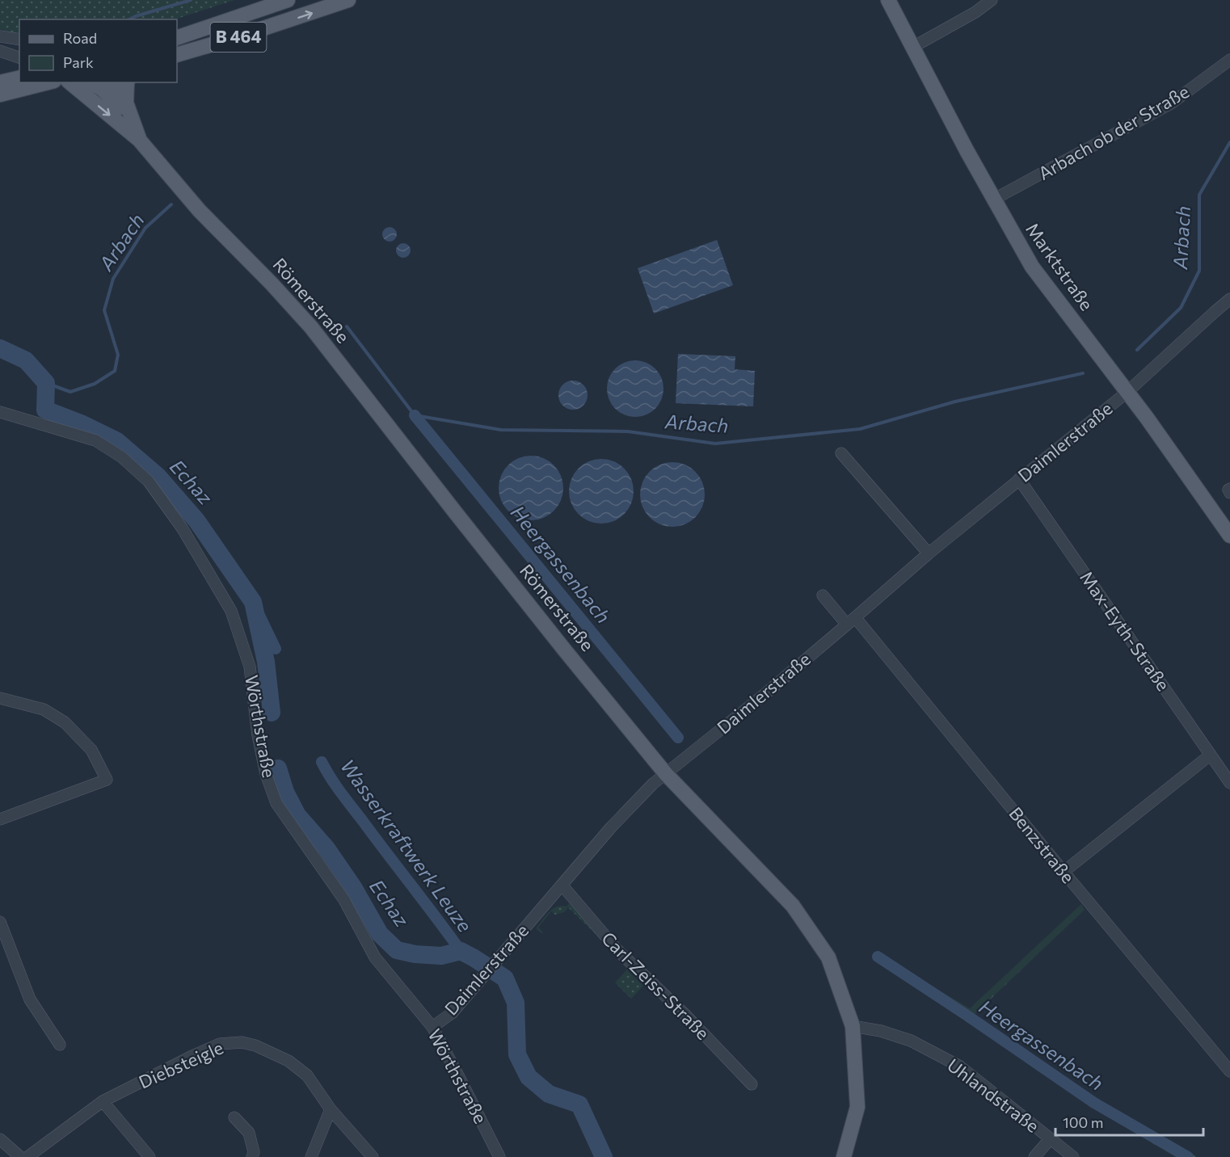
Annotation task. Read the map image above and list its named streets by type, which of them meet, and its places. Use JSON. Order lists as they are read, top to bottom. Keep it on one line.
{"streets":{"main road":["B 464","Marktstraße","Römerstraße"],"street":["Arbach ob der Straße","Daimlerstraße","Max-Eyth-Straße","Wörthstraße","Benzstraße","Carl-Zeiss-Straße","Diebsteigle","Uhlandstraße"]},"crossings":[["Arbach ob der Straße","Marktstraße"],["Marktstraße","Daimlerstraße"],["Römerstraße","Daimlerstraße"],["Römerstraße","Uhlandstraße"],["Daimlerstraße","Max-Eyth-Straße"],["Daimlerstraße","Wörthstraße"],["Daimlerstraße","Benzstraße"],["Daimlerstraße","Carl-Zeiss-Straße"]],"water":["Arbach","Echaz","Heergassenbach","Wasserkraftwerk Leuze"],"legend":["Road","Park"],"scale_bar":"100 m"}
